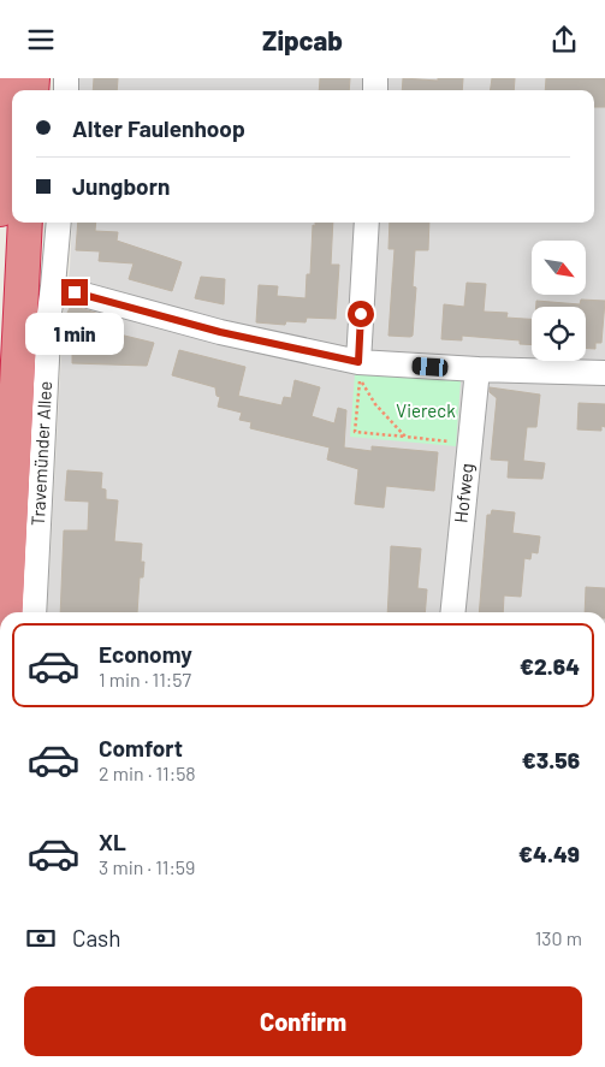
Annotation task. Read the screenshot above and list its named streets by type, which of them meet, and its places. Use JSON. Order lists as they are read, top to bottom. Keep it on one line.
{"streets":{"highway":["Travemünder Allee"],"street":["Hofweg"]},"parks":["Viereck"],"north":"bottom right","page":{"header":"Zipcab","banner":["Alter Faulenhoop","Jungborn"],"bubble":"1 min","list":[{"name":"Economy","note":"1 min · 11:57","value":"€2.64"},{"name":"Comfort","note":"2 min · 11:58","value":"€3.56"},{"name":"XL","note":"3 min · 11:59","value":"€4.49"}],"pay":["Cash","130 m"],"buttons":"Confirm"}}
